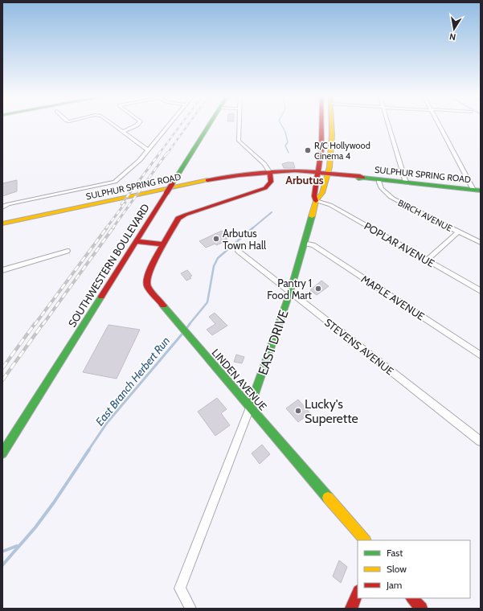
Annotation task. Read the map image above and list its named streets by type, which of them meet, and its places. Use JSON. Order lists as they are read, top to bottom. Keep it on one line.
{"streets":{"main road":["SULPHUR SPRING ROAD","SOUTHWESTERN BOULEVARD","EAST DRIVE","LINDEN AVENUE"],"street":["BIRCH AVENUE","POPLAR AVENUE","MAPLE AVENUE","STEVENS AVENUE"]},"crossings":[["SULPHUR SPRING ROAD","BIRCH AVENUE"],["SULPHUR SPRING ROAD","EAST DRIVE"],["POPLAR AVENUE","EAST DRIVE"],["MAPLE AVENUE","EAST DRIVE"],["EAST DRIVE","STEVENS AVENUE"],["EAST DRIVE","LINDEN AVENUE"]],"districts":["Arbutus"],"water":["East Branch Herbert Run"],"places":["R/C Hollywood Cinema 4","Arbutus Town Hall","Pantry 1 Food Mart","Lucky's Superette"],"legend":["Fast","Slow","Jam"],"north":"bottom"}
